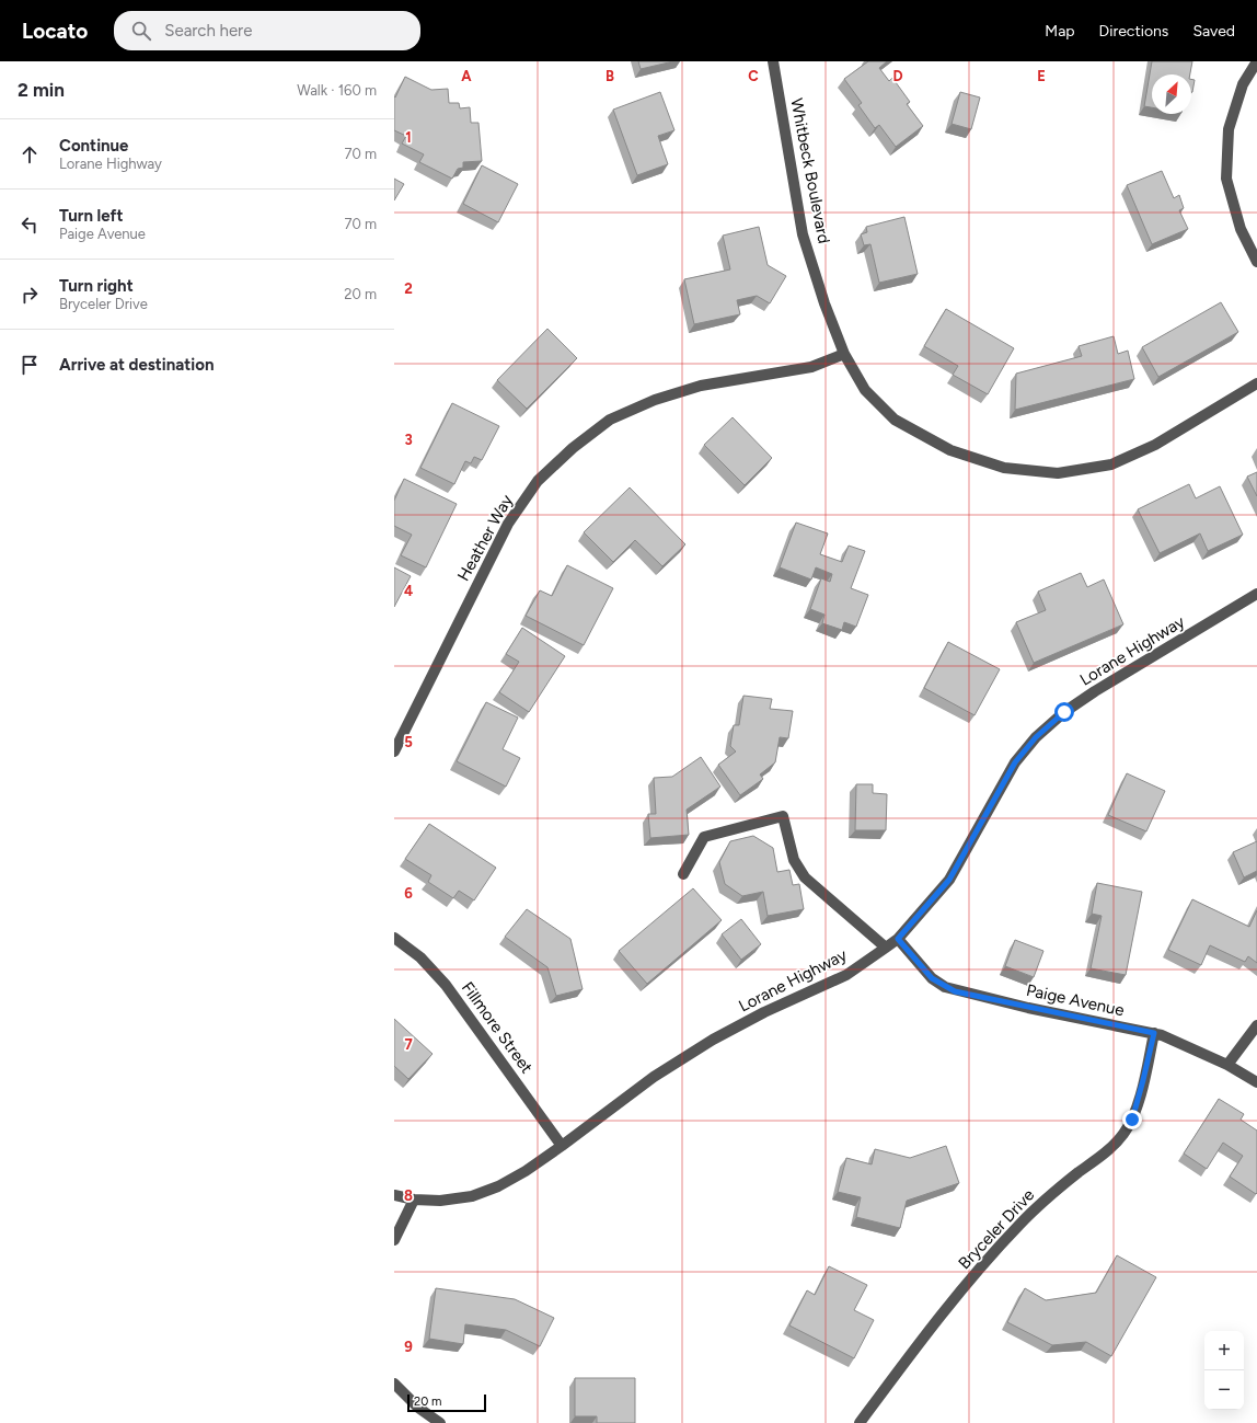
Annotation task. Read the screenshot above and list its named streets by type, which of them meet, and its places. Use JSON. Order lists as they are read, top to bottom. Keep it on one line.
{"streets":{"street":["Whitbeck Boulevard","Heather Way","Lorane Highway","Paige Avenue","Fillmore Street","Bryceler Drive"]},"crossings":[["Whitbeck Boulevard","Heather Way"],["Lorane Highway","Paige Avenue"],["Lorane Highway","Fillmore Street"],["Paige Avenue","Bryceler Drive"]],"scale_bar":"20 m","north":"top right","page":{"header":"Locato","search":"Search here","nav":["Map","Directions","Saved"],"heading":["2 min","Walk · 160 m"],"list":[["Continue","Lorane Highway","70 m"],["Turn left","Paige Avenue","70 m"],["Turn right","Bryceler Drive","20 m"],"Arrive at destination"],"map_buttons":["+","−"],"scale":"20 m"},"grid":{"columns":["A","B","C","D","E"],"rows":["1","2","3","4","5","6","7","8","9"]}}
